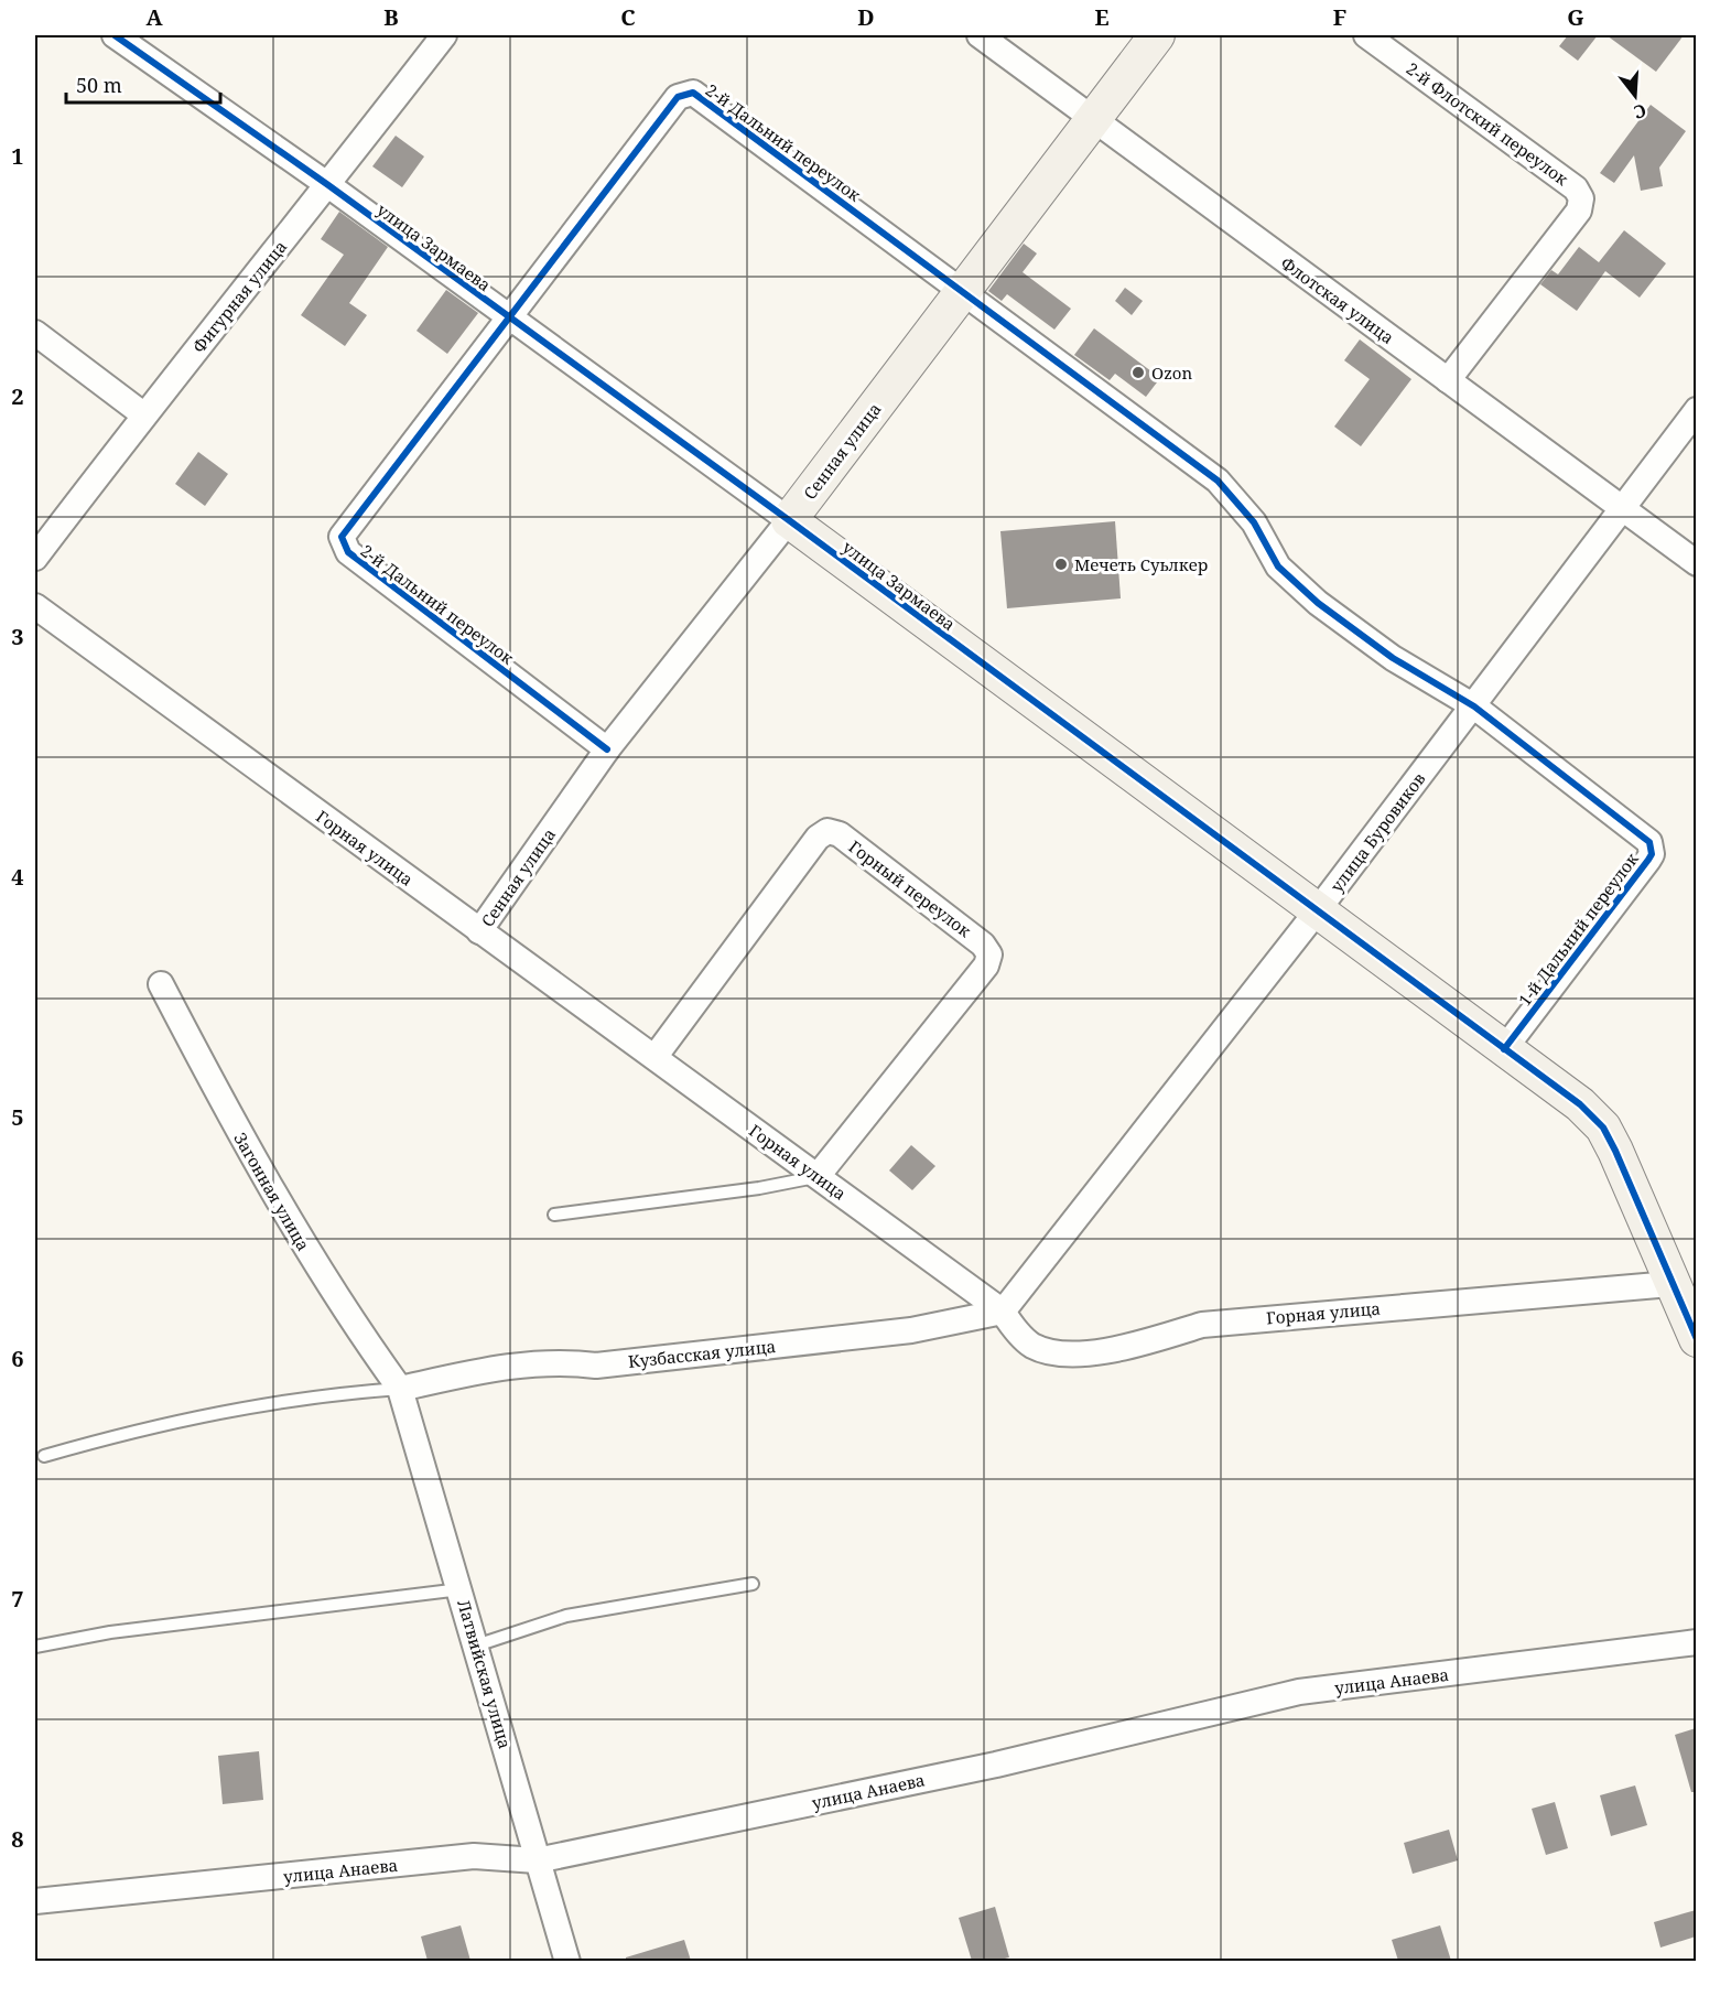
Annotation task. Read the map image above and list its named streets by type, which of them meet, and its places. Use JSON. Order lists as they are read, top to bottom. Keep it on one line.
{"streets":{"street":["2-й Флотский переулок","2-й Дальний переулок","улица Зармаева","Фигурная улица","Флотская улица","Сенная улица","улица Буровиков","Горная улица","Горный переулок","1-й Дальний переулок","Загонная улица","Кузбасская улица","Латвийская улица","улица Анаева"]},"crossings":[["2-й Флотский переулок","Флотская улица"],["2-й Дальний переулок","улица Зармаева"],["2-й Дальний переулок","Сенная улица"],["2-й Дальний переулок","улица Буровиков"],["2-й Дальний переулок","1-й Дальний переулок"],["улица Зармаева","Фигурная улица"],["улица Зармаева","Сенная улица"],["улица Зармаева","улица Буровиков"],["улица Зармаева","Горная улица"],["улица Зармаева","1-й Дальний переулок"],["Флотская улица","Сенная улица"],["Флотская улица","улица Буровиков"],["Сенная улица","Горная улица"],["улица Буровиков","Горная улица"],["улица Буровиков","1-й Дальний переулок"],["улица Буровиков","Кузбасская улица"],["Горная улица","Горный переулок"],["Горная улица","Кузбасская улица"],["Загонная улица","Кузбасская улица"],["Загонная улица","Латвийская улица"],["Кузбасская улица","Латвийская улица"],["Латвийская улица","улица Анаева"]],"places":["Ozon","Мечеть Суьлкер"],"scale_bar":"50 m","north":"bottom","grid":{"columns":["A","B","C","D","E","F","G"],"rows":["1","2","3","4","5","6","7","8"]}}
